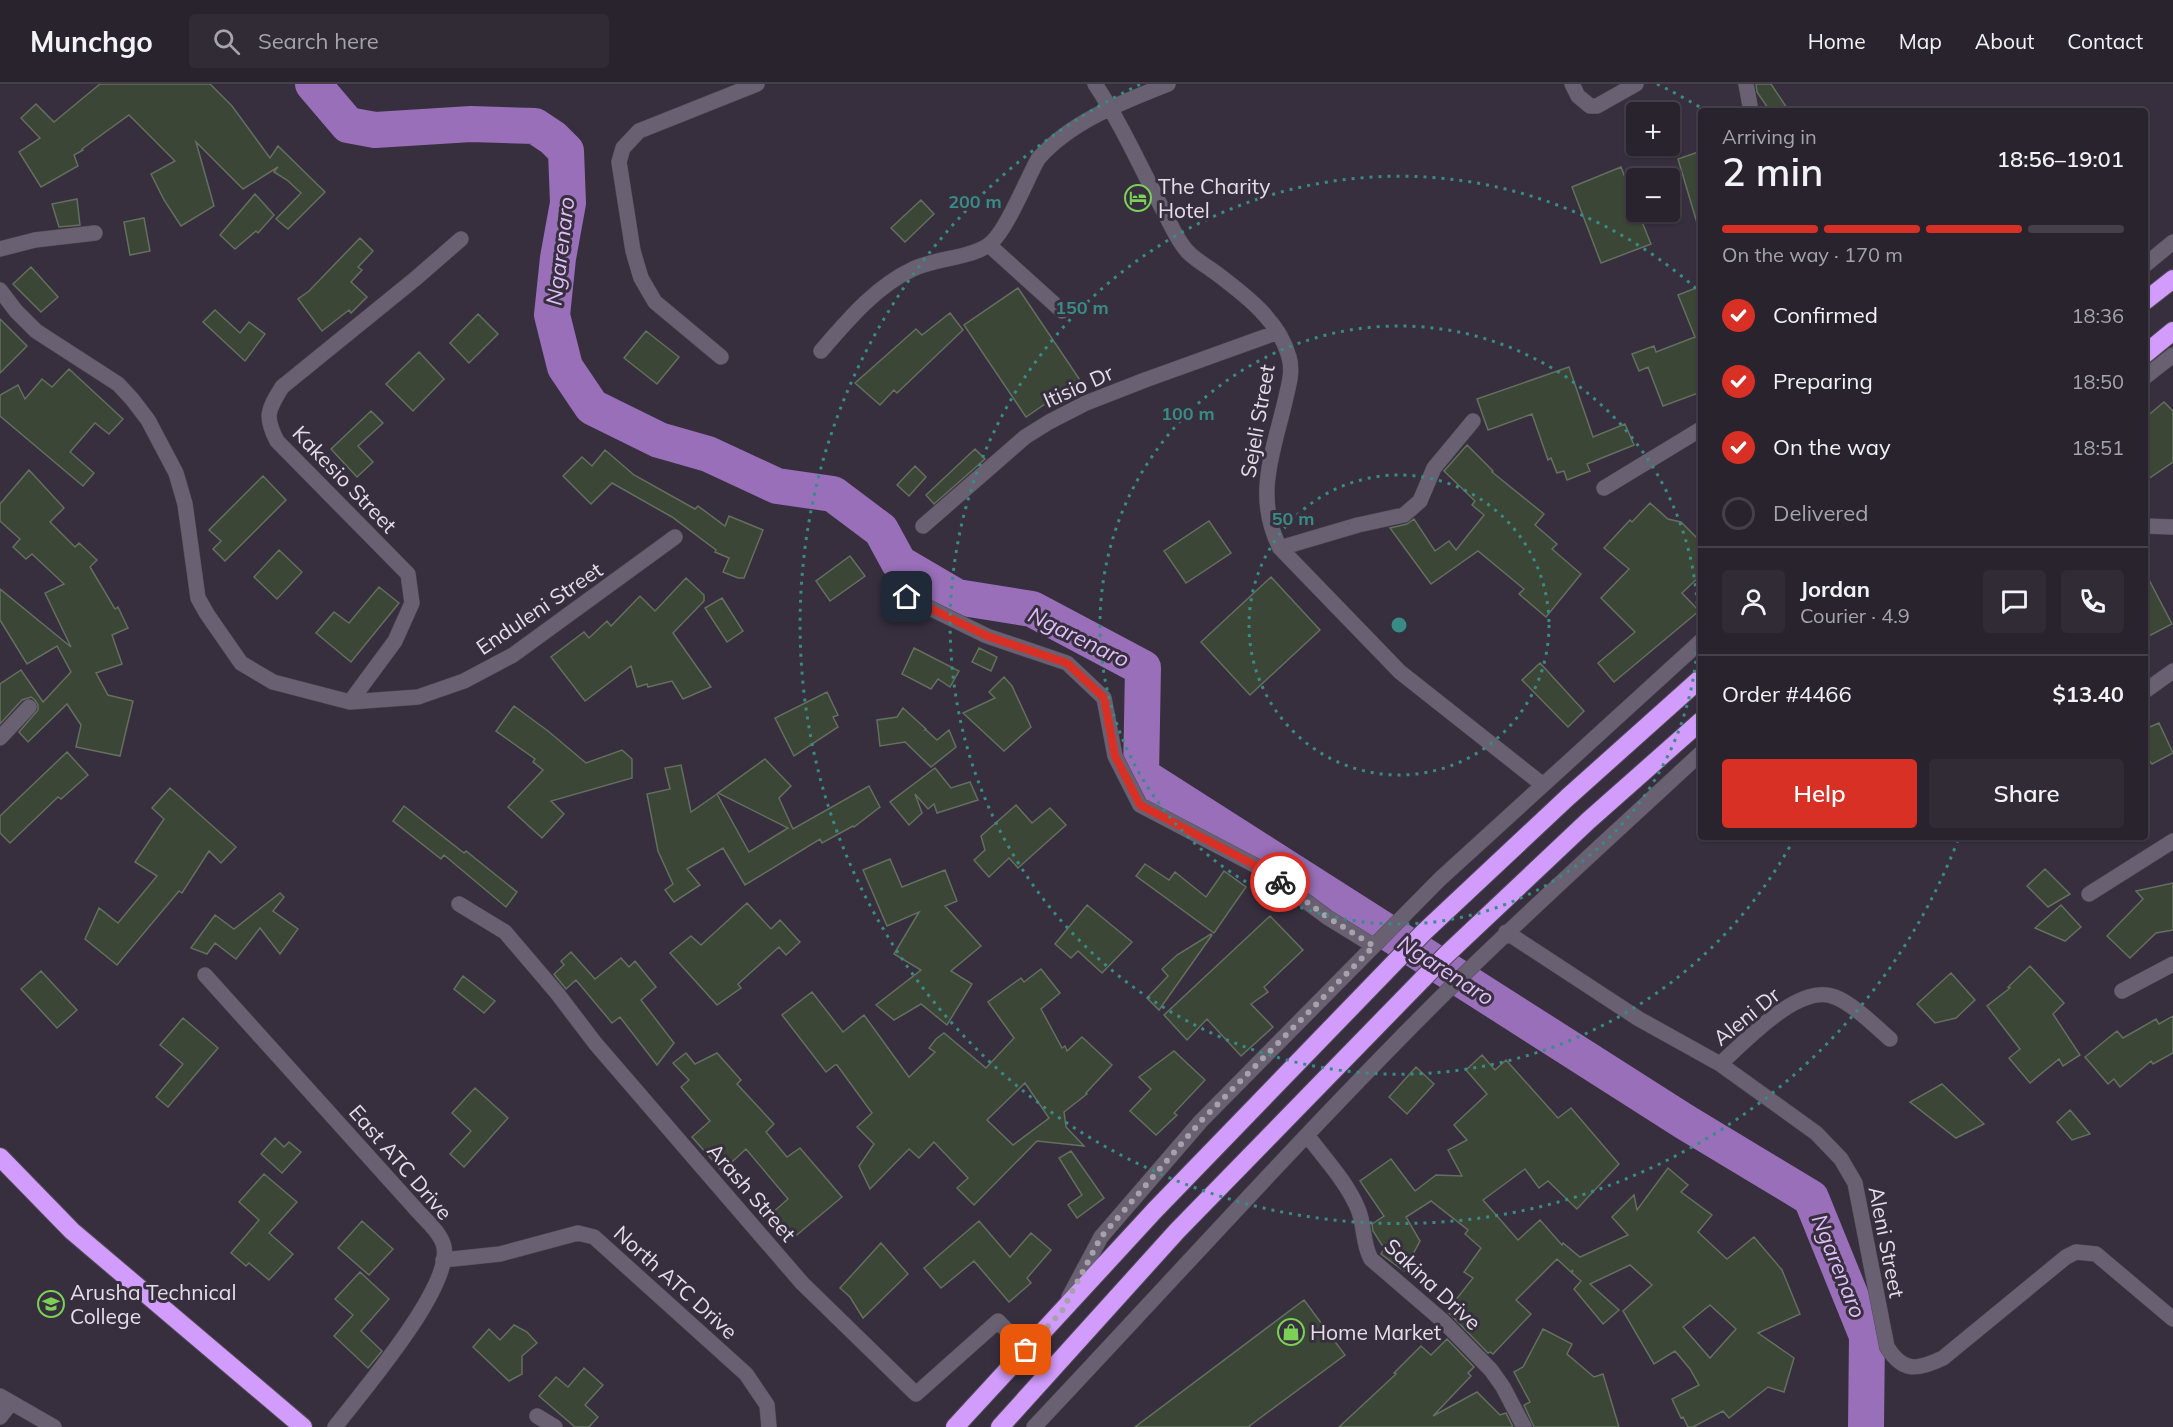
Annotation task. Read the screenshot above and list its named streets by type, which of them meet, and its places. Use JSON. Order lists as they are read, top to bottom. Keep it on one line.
{"streets":{"street":["Itisio Dr","Sejeli Street","Kakesio Street","Enduleni Street","Aleni Dr","East ATC Drive","Arash Street","Aleni Street","North ATC Drive","Sakina Drive"]},"crossings":[["Itisio Dr","Sejeli Street"],["Kakesio Street","Enduleni Street"],["Aleni Dr","Aleni Street"],["East ATC Drive","North ATC Drive"]],"water":["Ngarenaro"],"places":{"hotel":["The Charity Hotel"],"school or university":["Arusha Technical College"],"shop":["Home Market"]},"page":{"header":"Munchgo","search":"Search here","nav":["Home","Map","About","Contact"],"map_buttons":["+","−"],"heading":["2 min","Arriving in","18:56–19:01"],"panel":["Jordan","Courier · 4.9","Order #4466","$13.40"],"bar":"On the way · 170 m","list":[["Confirmed","18:36"],["Preparing","18:50"],["On the way","18:51"],"Delivered"],"buttons":["Help","Share"]},"rings":["200 m","150 m","100 m","50 m"]}
